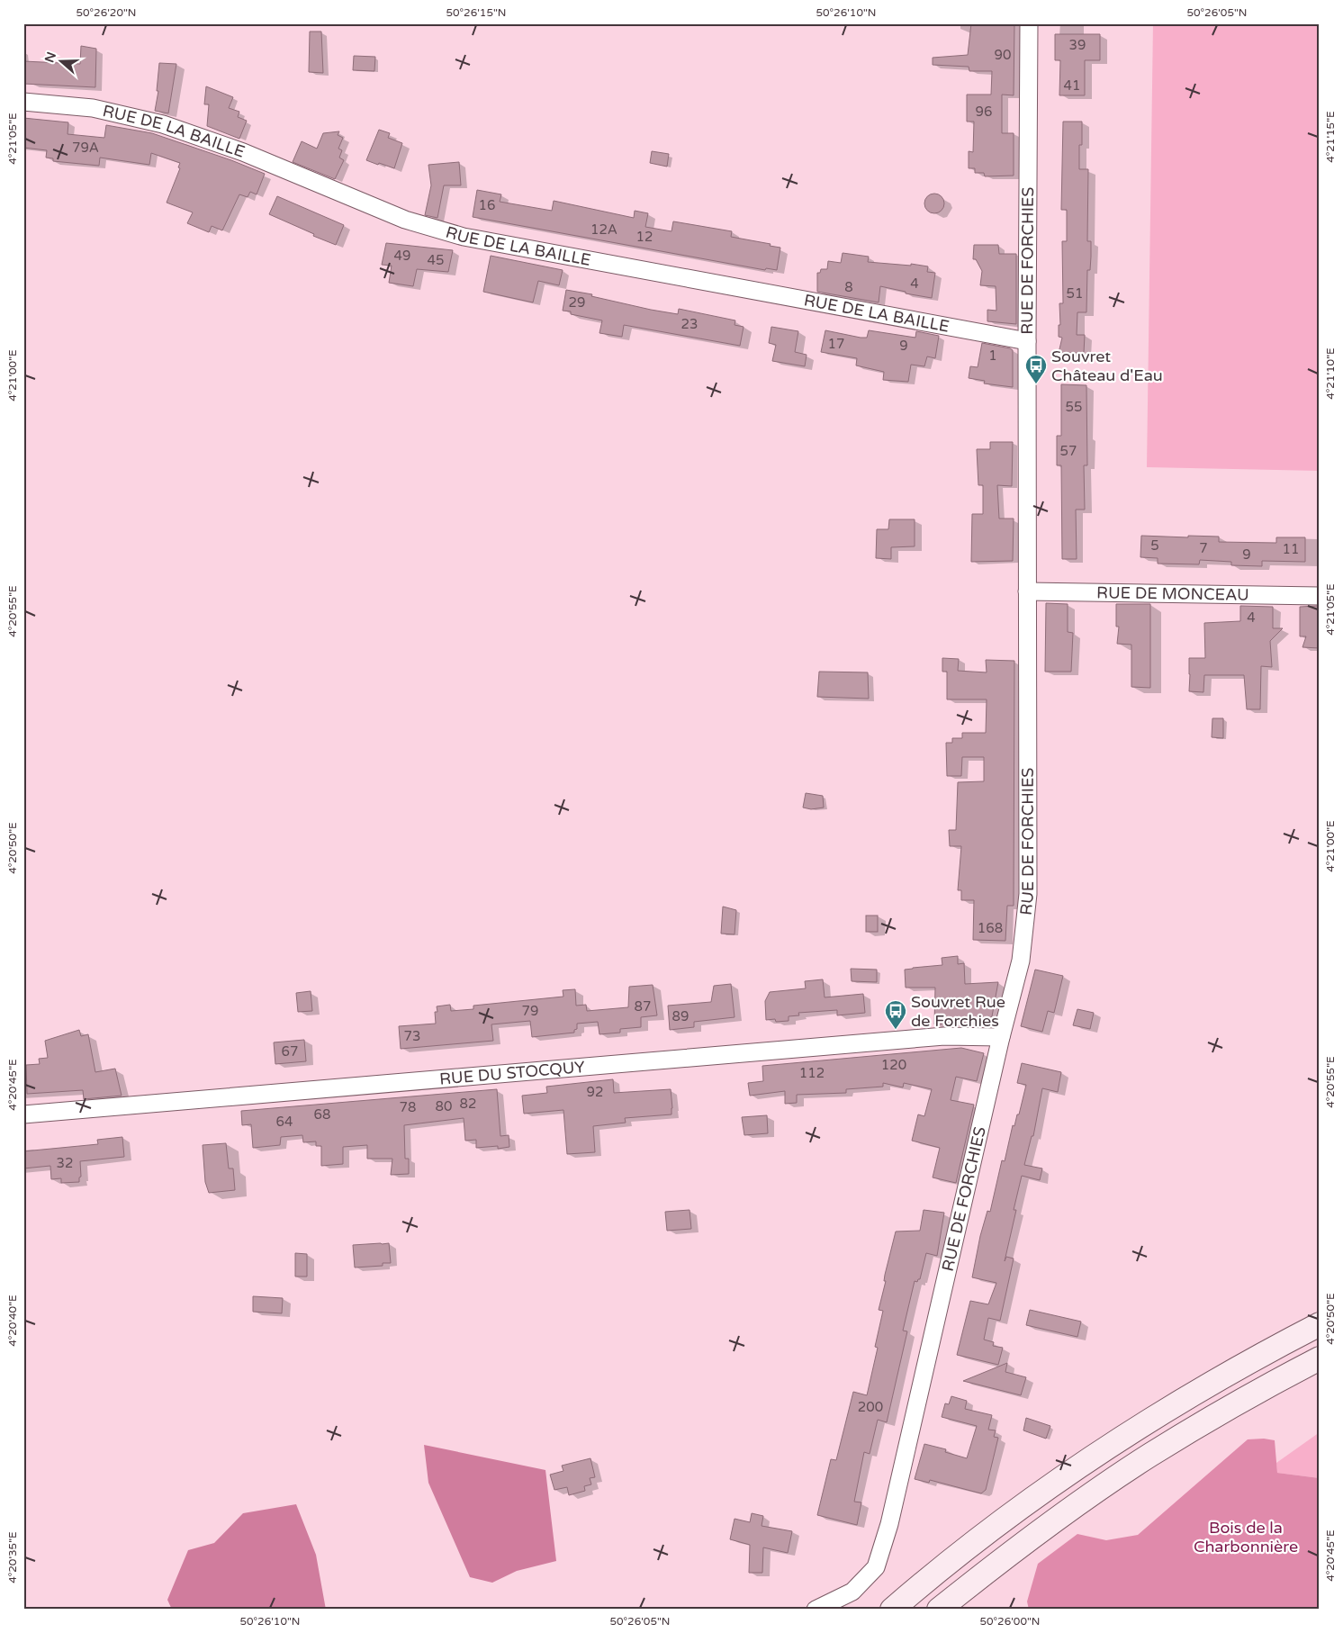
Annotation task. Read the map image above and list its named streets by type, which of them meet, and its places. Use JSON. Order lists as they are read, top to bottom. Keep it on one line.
{"streets":{"street":["RUE DE LA BAILLE","RUE DE FORCHIES","RUE DE MONCEAU","RUE DU STOCQUY"]},"crossings":[["RUE DE LA BAILLE","RUE DE FORCHIES"],["RUE DE FORCHIES","RUE DE MONCEAU"],["RUE DE FORCHIES","RUE DU STOCQUY"]],"parks":["Bois de la Charbonnière"],"places":{"bus stop":["Souvret Château d'Eau","Souvret Rue de Forchies"]},"house_numbers":["39","90","41","96","79A","16","12A","12","49","45","4","8","51","29","23","17","9","1","55","57","5","7","11","9","4","168","87","79","89","73","67","120","112","92","82","80","78","68","64","32","200"],"north":"left","coordinates":["50°26'20\"N","50°26'15\"N","50°26'10\"N","50°26'05\"N","4°21'15\"E","4°21'05\"E","4°21'10\"E","4°21'00\"E","4°20'55\"E","4°20'50\"E","4°20'45\"E","4°20'40\"E","4°20'35\"E","50°26'00\"N"]}
